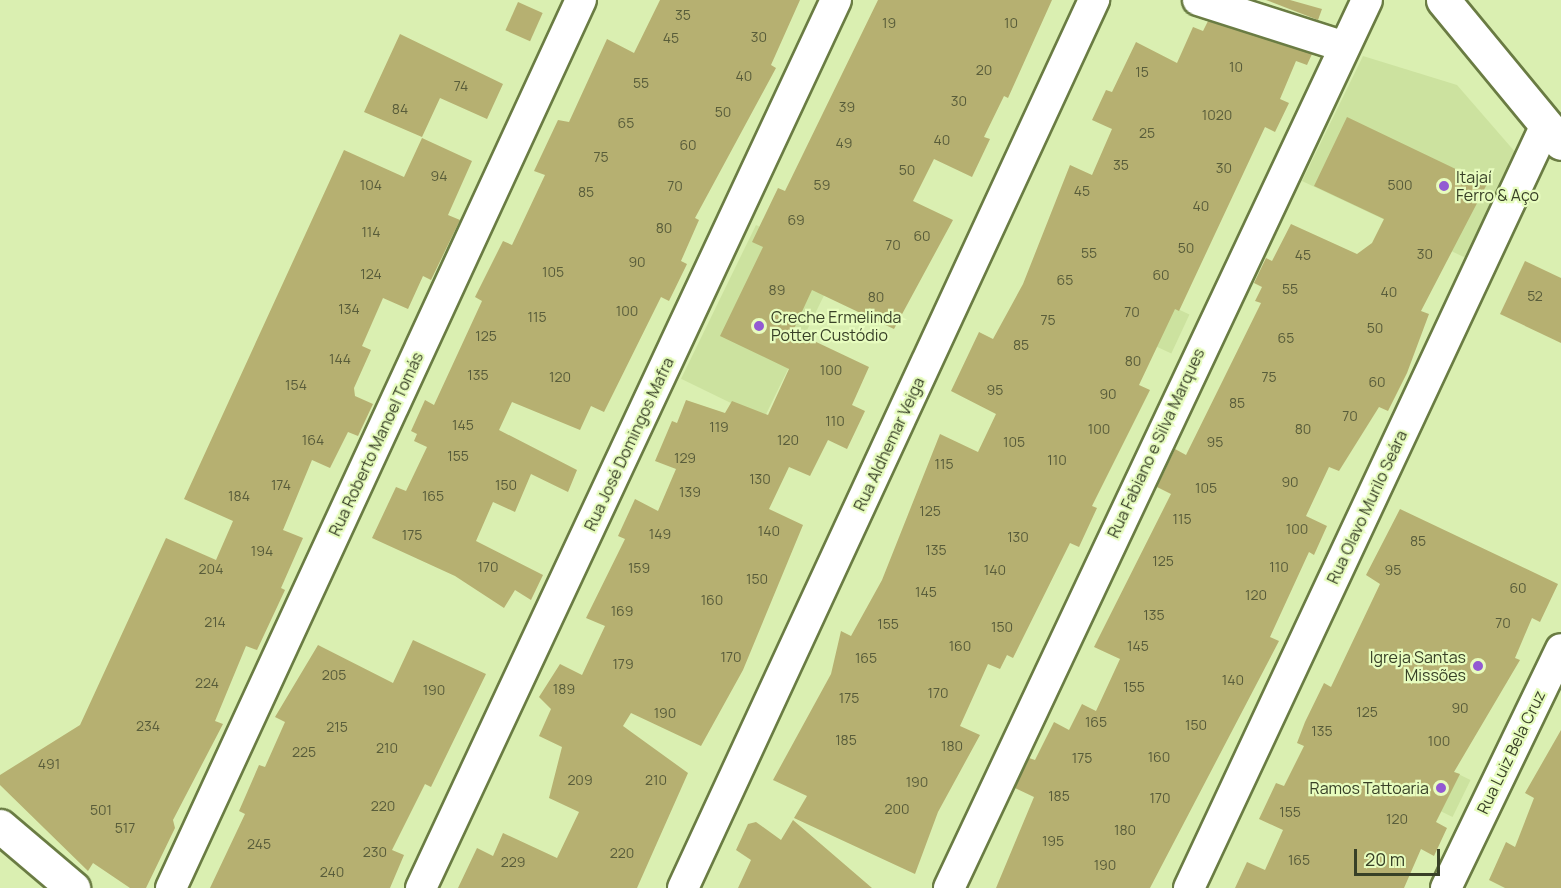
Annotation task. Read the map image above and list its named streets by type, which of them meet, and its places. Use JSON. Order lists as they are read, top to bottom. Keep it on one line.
{"streets":{"street":["Rua Fabiano e Silva Marques","Rua Roberto Manoel Tomás","Rua José Domingos Mafra","Rua Aldhemar Veiga","Rua Olavo Murilo Seára","Rua Luiz Bela Cruz"]},"places":["Itajaí Ferro & Aço","Creche Ermelinda Potter Custódio","Igreja Santas Missões","Ramos Tattoaria"],"house_numbers":["35","19","10","30","45","10","20","15","40","55","74","30","39","84","50","1020","65","25","40","49","60","75","35","30","50","94","104","59","500","70","45","85","40","69","80","114","60","70","50","55","30","45","90","105","124","60","65","55","89","40","52","80","134","100","70","115","75","50","125","65","85","144","80","100","135","120","75","60","154","95","90","85","70","110","145","119","100","80","164","120","105","95","155","129","110","115","130","90","174","150","105","139","184","165","125","115","100","140","149","175","130","85","135","194","125","170","110","159","204","140","95","150","60","145","120","160","169","135","214","70","155","150","160","145","170","165","179","205","140","224","155","189","190","170","175","90","125","190","165","150","234","215","135","185","100","180","210","225","160","175","491","209","210","190","185","170","220","200","501","155","120","517","180","195","245","230","220","165","229","190","240"],"scale_bar":"20 m"}
